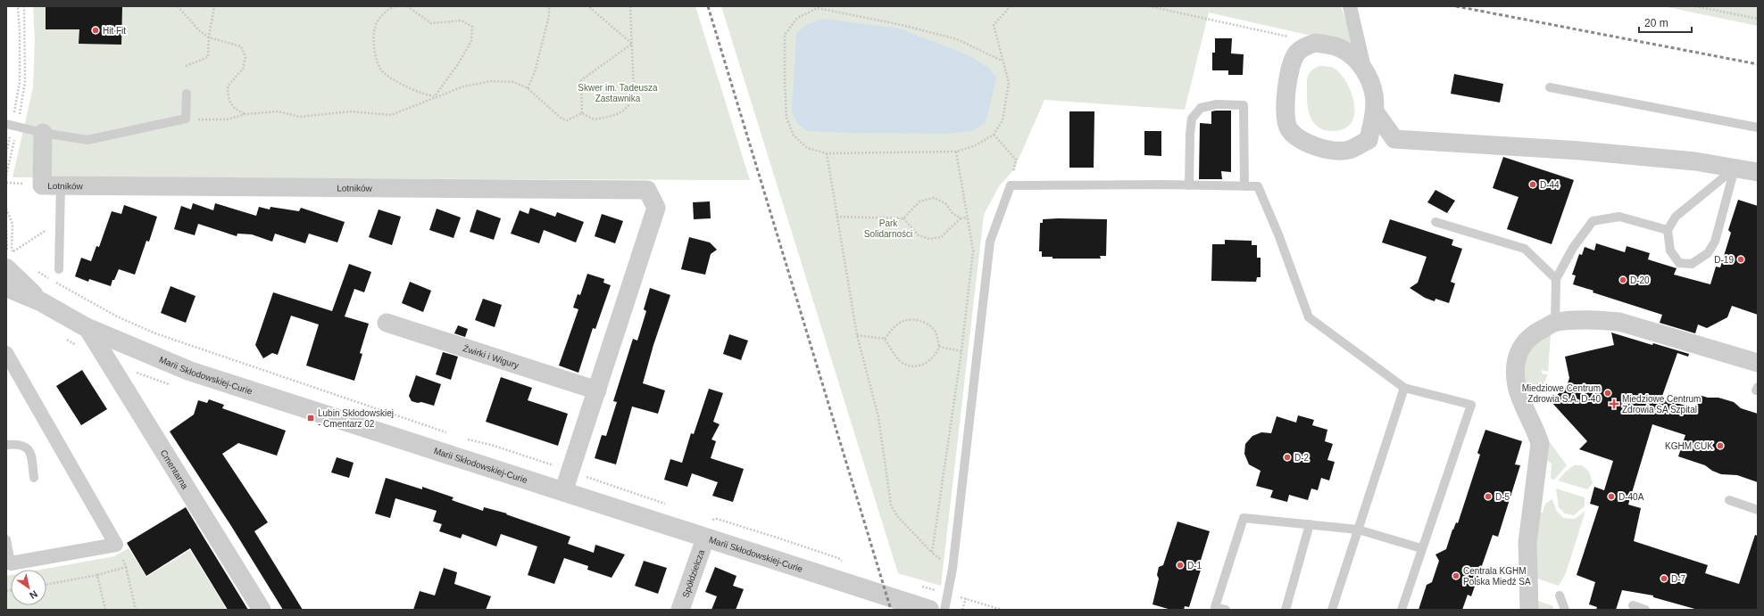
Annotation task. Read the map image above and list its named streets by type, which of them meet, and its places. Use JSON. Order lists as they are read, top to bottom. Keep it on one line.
{"streets":{"street":["Lotników","Żwirki i Wigury","Marii Skłodowskiej-Curie","Cmentarna","Spółdzielcza"]},"crossings":[["Lotników","Żwirki i Wigury"],["Marii Skłodowskiej-Curie","Cmentarna"],["Marii Skłodowskiej-Curie","Spółdzielcza"]],"parks":["Skwer im. Tadeusza Zastawnika","Park Solidarności"],"places":{"other":["Hit Fit","D-44","D-19","D-20","Miedziowe Centrum Zdrowia S.A. D-40","KGHM CUK","D-2","D-5","D-40A","D-1","Centrala KGHM Polska Miedź SA","D-7"],"health":["Miedziowe Centrum Zdrowia SA Szpital"],"transit":["Lubin Skłodowskiej - Cmentarz 02"]},"scale_bar":"20 m","north":"bottom right"}
